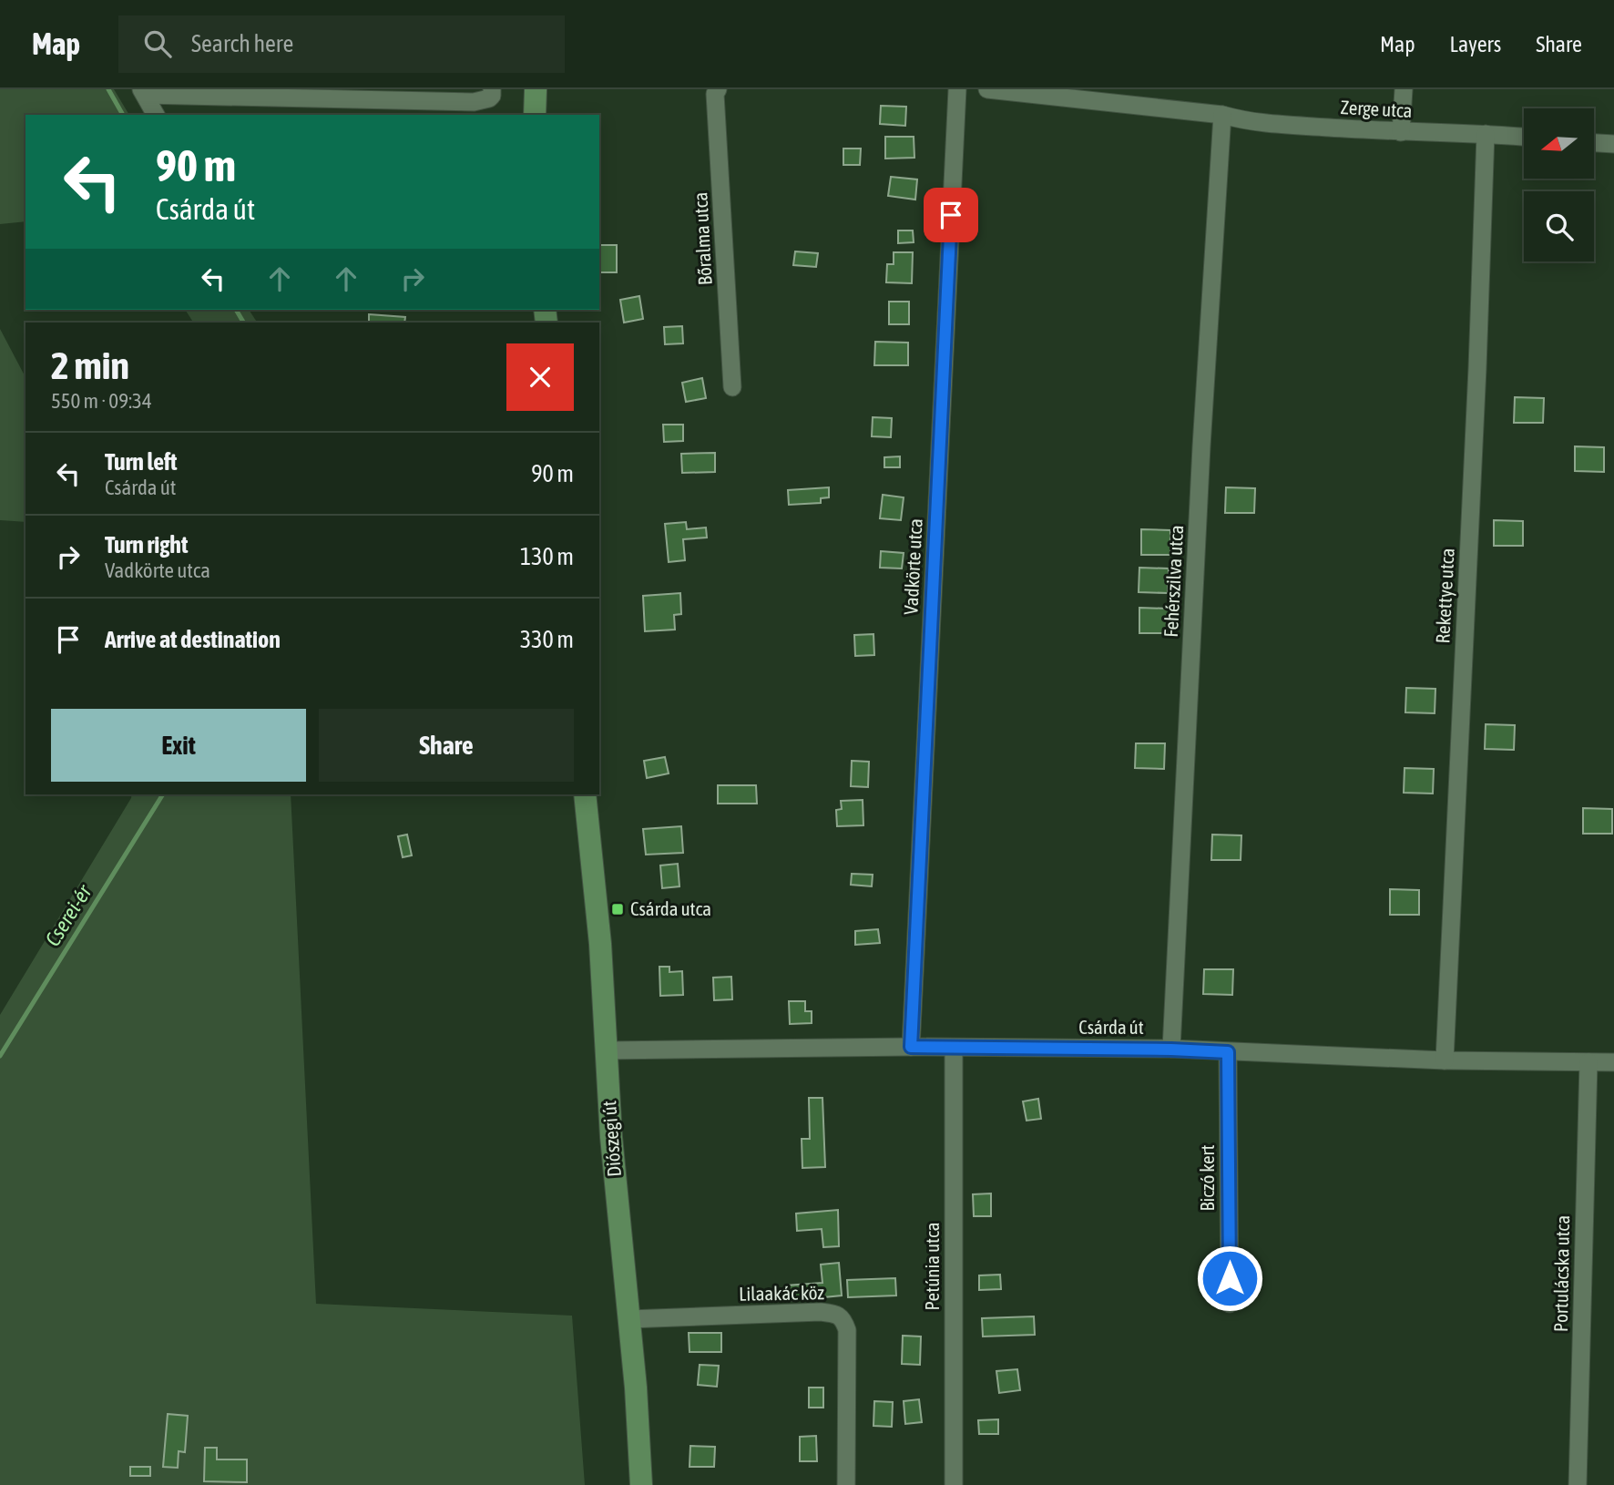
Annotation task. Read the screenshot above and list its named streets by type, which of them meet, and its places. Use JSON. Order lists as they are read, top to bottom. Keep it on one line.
{"streets":{"main road":["Diószegi út"],"street":["Zerge utca","Bőralma utca","Vadkörte utca","Fehérszilva utca","Rekettye utca","Csárda út","Biczó kert","Petúnia utca","Portulácska utca","Lilaakác köz"]},"crossings":[["Zerge utca","Fehérszilva utca"],["Zerge utca","Rekettye utca"],["Vadkörte utca","Csárda út"],["Fehérszilva utca","Csárda út"],["Rekettye utca","Csárda út"],["Csárda út","Diószegi út"],["Csárda út","Biczó kert"],["Csárda út","Petúnia utca"],["Csárda út","Portulácska utca"],["Diószegi út","Lilaakác köz"]],"water":["Cserei-ér"],"places":{"transit":["Csárda utca"]},"north":"left","page":{"header":"Map","search":"Search here","nav":["Map","Layers","Share"],"turn":["90 m","Csárda út"],"heading":["2 min","550 m · 09:34"],"list":[{"name":"Turn left","note":"Csárda út","value":"90 m"},{"name":"Turn right","note":"Vadkörte utca","value":"130 m"},{"name":"Arrive at destination","value":"330 m"}],"buttons":["Exit","Share"]}}
